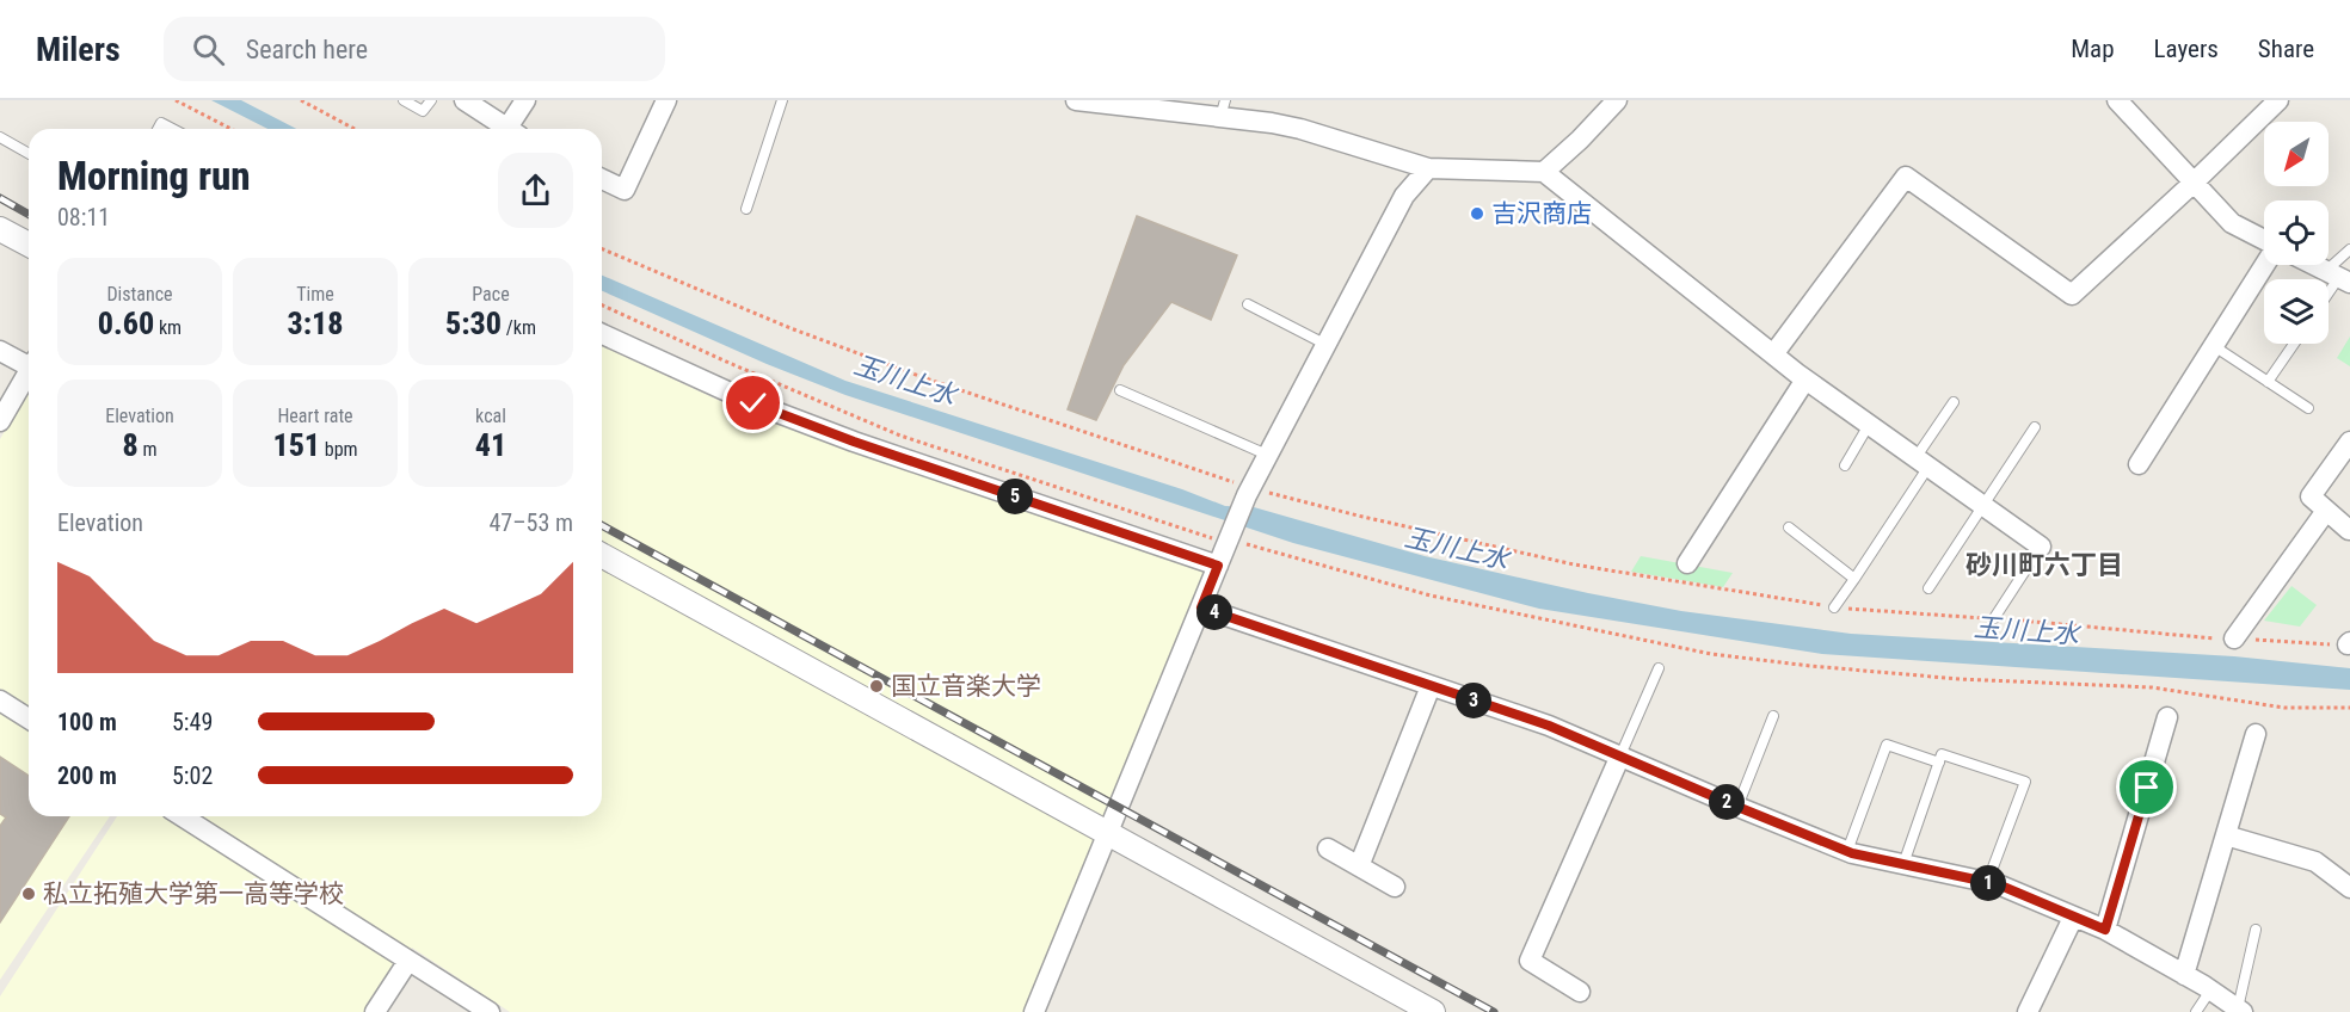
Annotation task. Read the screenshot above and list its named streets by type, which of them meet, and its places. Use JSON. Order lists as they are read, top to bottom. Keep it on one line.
{"districts":["砂川町六丁目"],"water":["玉川上水"],"places":["吉沢商店","国立音楽大学","私立拓殖大学第一高等学校"],"north":"bottom left","page":{"header":"Milers","search":"Search here","nav":["Map","Layers","Share"],"heading":["Morning run","08:11"],"stats":[["Distance","0.60 km"],["Time","3:18"],["Pace","5:30 /km"],["Elevation","8 m"],["Heart rate","151 bpm"],["kcal","41"]],"pins":["5","4","3","2","1"],"chart":["Elevation","47–53 m"],"list":[{"name":"100 m","note":"5:49"},{"name":"200 m","note":"5:02"}]}}
